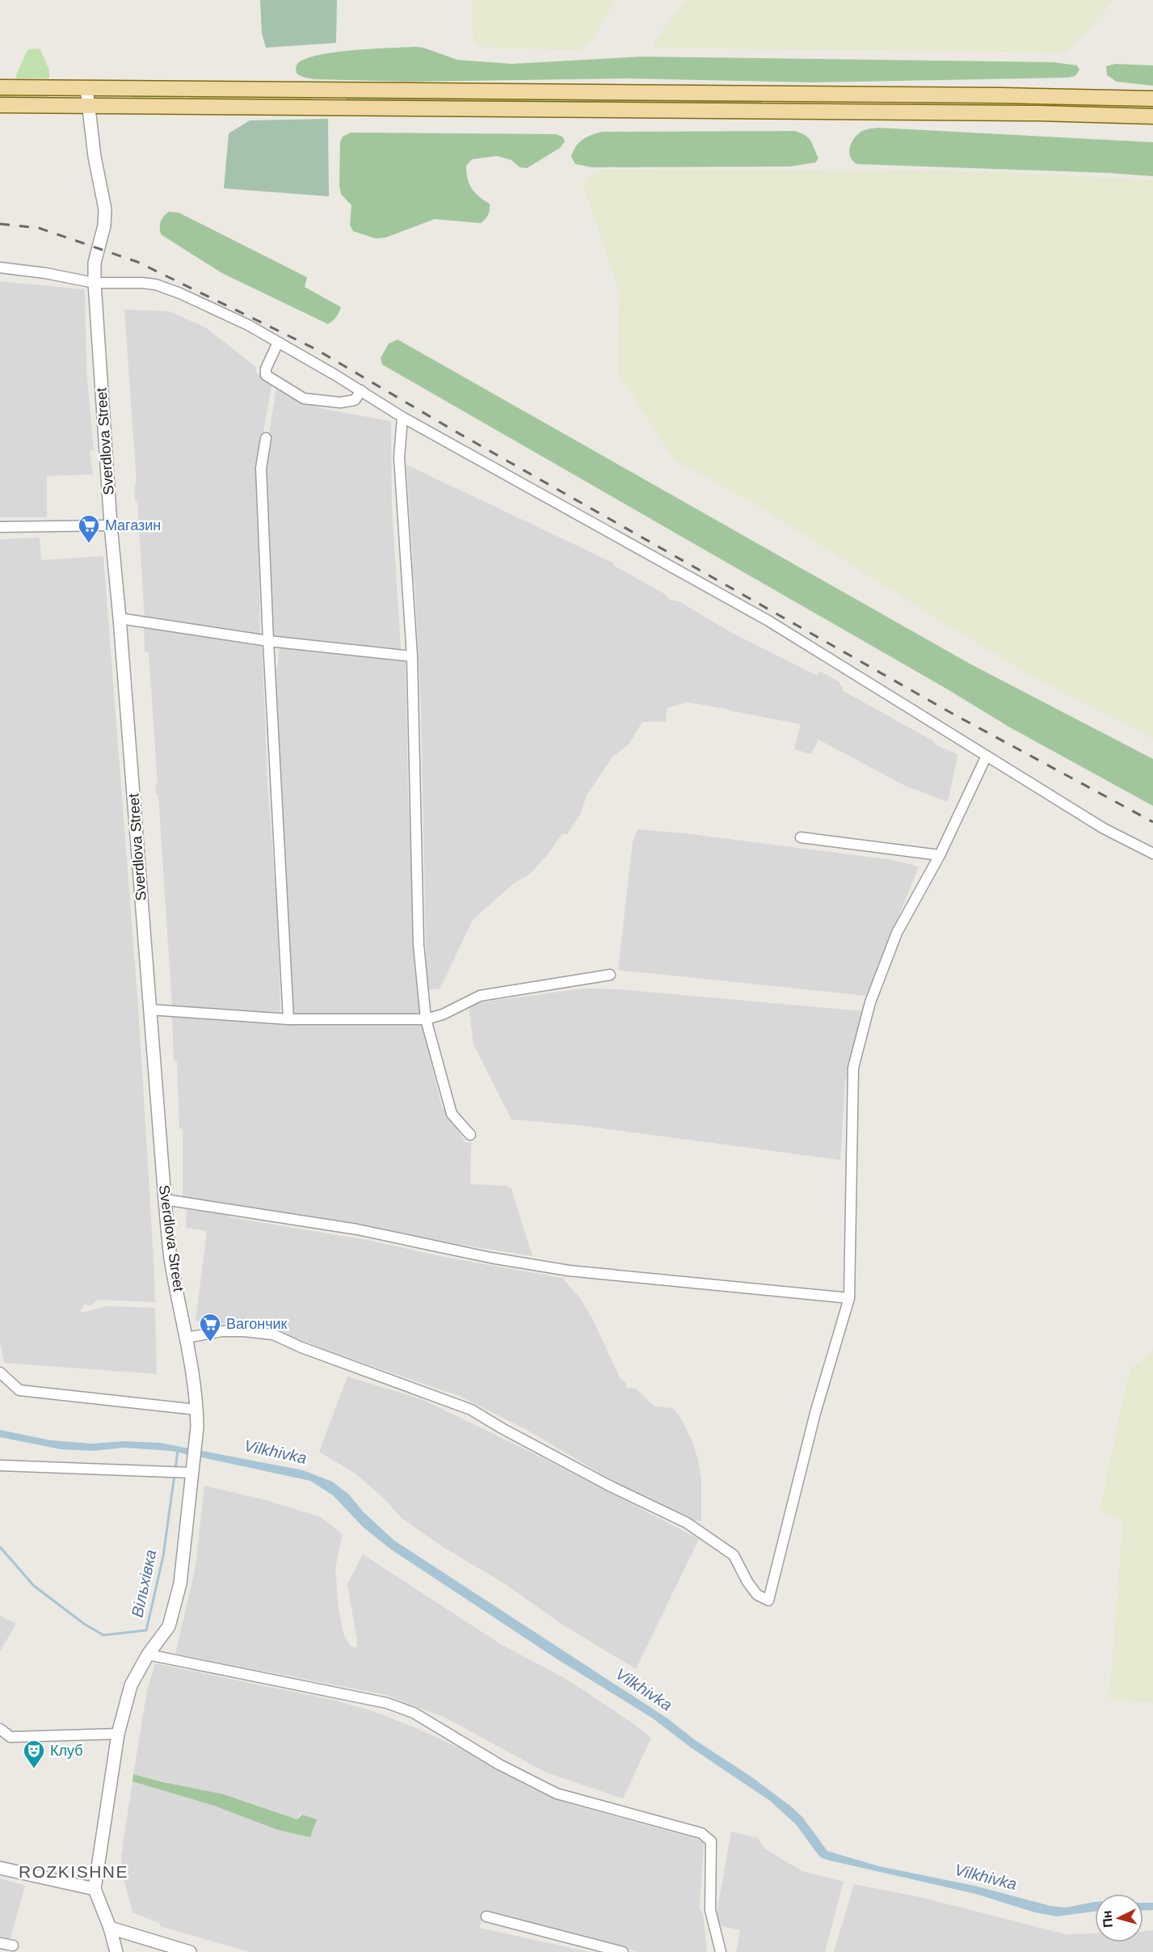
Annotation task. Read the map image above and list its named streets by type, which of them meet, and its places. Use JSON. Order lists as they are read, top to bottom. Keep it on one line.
{"streets":{"street":["Sverdlova Street"]},"districts":["ROZKISHNE"],"water":["Vilkhivka","Вільхівка"],"places":{"supermarket":["Mагазин","Вагончик"],"theatre":["Клуб"]},"north":"left"}
